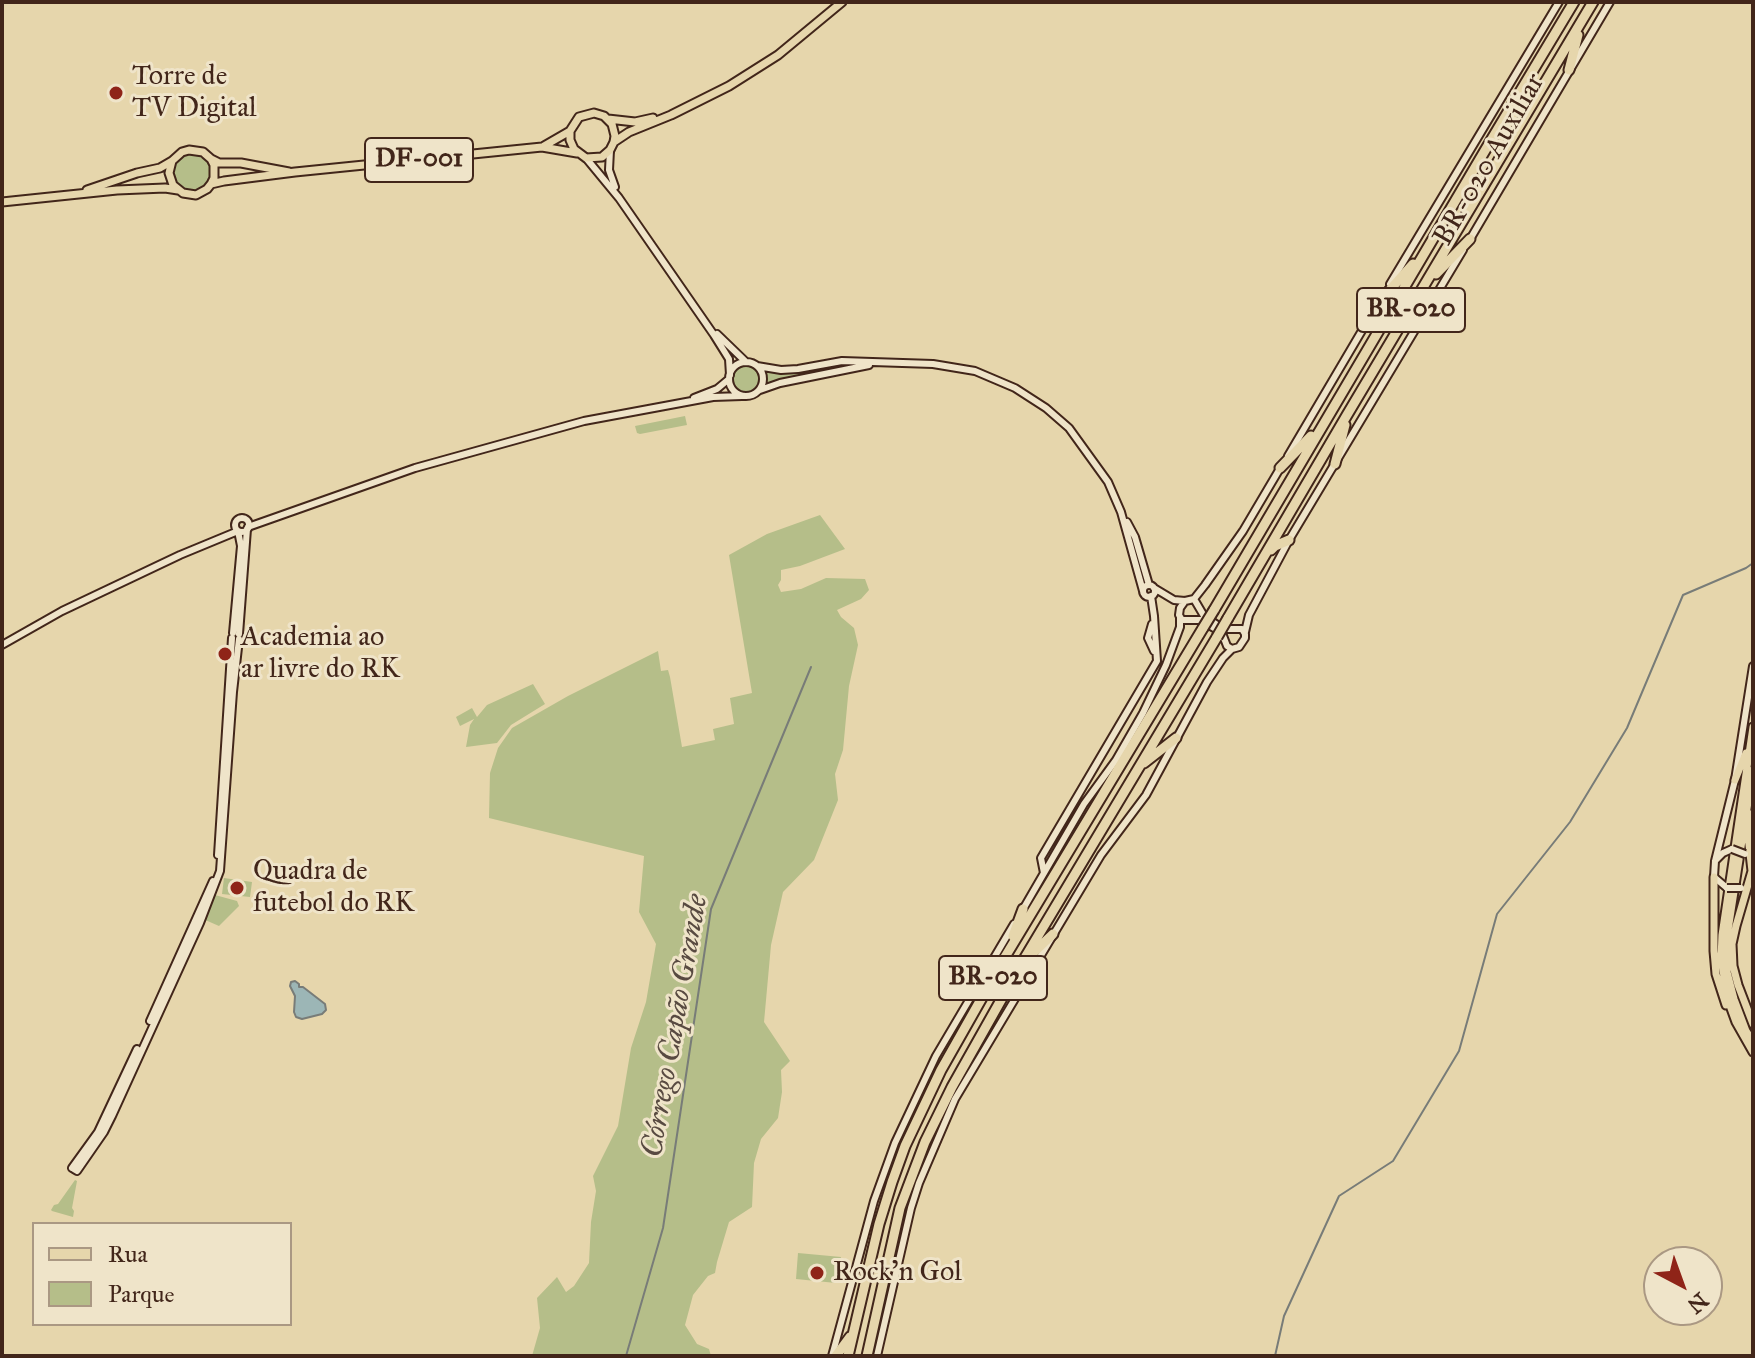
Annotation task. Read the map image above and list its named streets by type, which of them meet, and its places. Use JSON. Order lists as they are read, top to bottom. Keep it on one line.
{"streets":{"highway":["BR-020"],"main road":["DF-001","BR-020 Auxiliar"]},"water":["Córrego Capão Grande"],"places":["Torre de TV Digital","Academia ao ar livre do RK","Quadra de futebol do RK","Rock'n Gol"],"legend":["Rua","Parque"],"north":"bottom right"}
